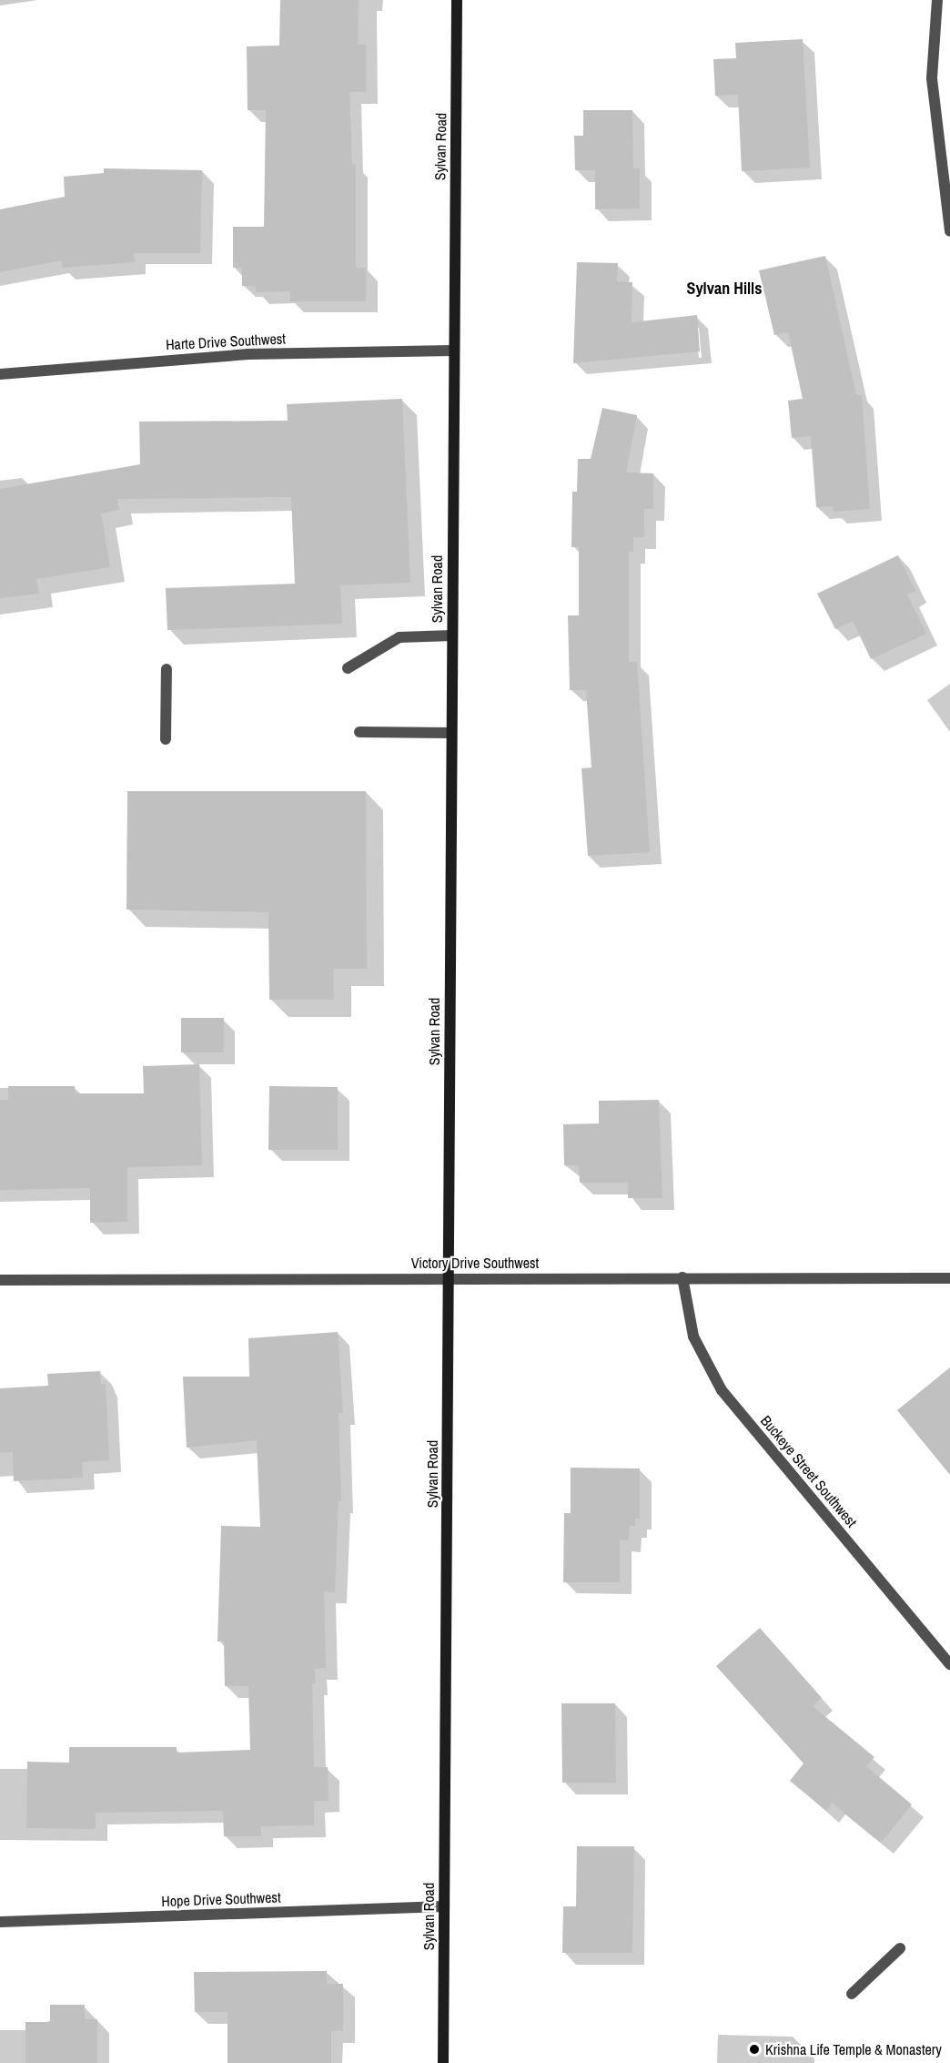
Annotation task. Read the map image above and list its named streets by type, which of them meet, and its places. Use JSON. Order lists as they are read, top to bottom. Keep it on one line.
{"streets":{"main road":["Sylvan Road"],"street":["Harte Drive Southwest","Victory Drive Southwest","Buckeye Street Southwest","Hope Drive Southwest"]},"crossings":[["Sylvan Road","Harte Drive Southwest"],["Sylvan Road","Victory Drive Southwest"],["Sylvan Road","Hope Drive Southwest"],["Victory Drive Southwest","Buckeye Street Southwest"]],"districts":["Sylvan Hills"],"places":["Krishna Life Temple & Monastery"]}
